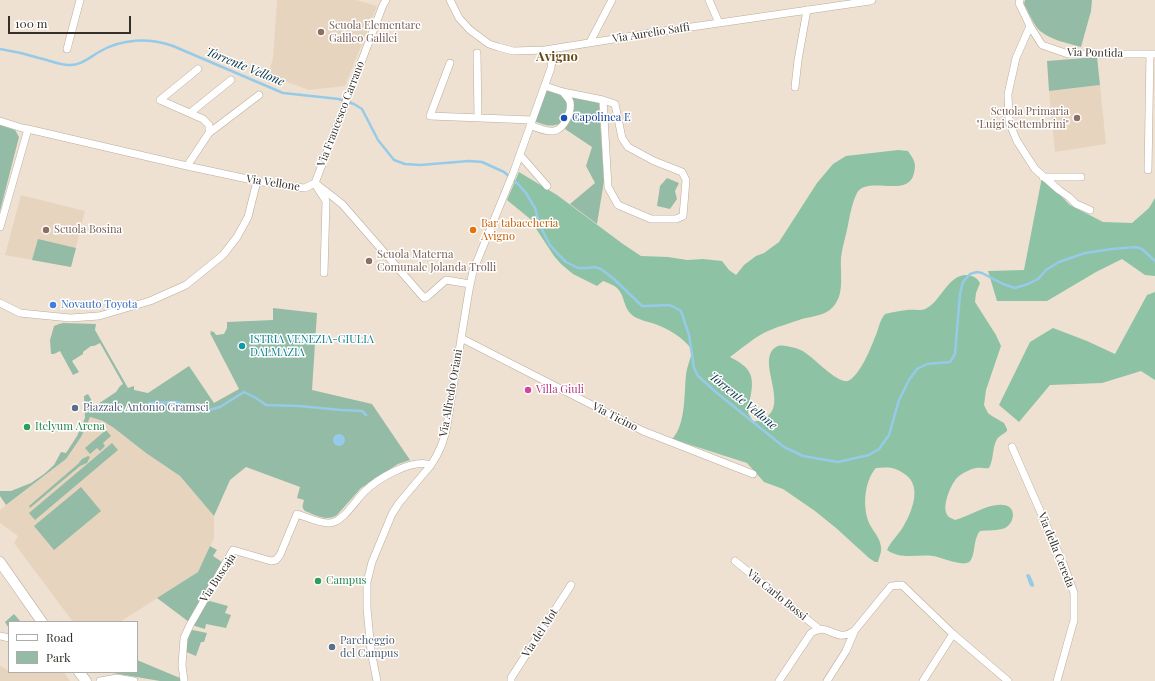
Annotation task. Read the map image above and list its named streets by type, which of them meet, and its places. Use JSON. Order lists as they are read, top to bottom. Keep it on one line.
{"streets":{"street":["Via Aurelio Saffi","Via Pontida","Via Francesco Carrano","Via Vellone","Via Alfredo Oriani","Via Ticino","Via della Cereda","Via Buscaja","Via Carlo Bossi","Via del Mot"]},"crossings":[["Via Aurelio Saffi","Via Alfredo Oriani"],["Via Francesco Carrano","Via Vellone"],["Via Vellone","Via Alfredo Oriani"],["Via Alfredo Oriani","Via Ticino"],["Via Alfredo Oriani","Via Buscaja"]],"districts":["Avigno"],"water":["Torrente Vellone"],"places":["Scuola Elementare Galileo Galilei","Capolinea E","Scuola Primaria \"Luigi Settembrini\"","Scuola Bosina","Bar tabaccheria Avigno","Scuola Materna Comunale Jolanda Trolli","Novauto Toyota","ISTRIA VENEZIA-GIULIA DALMAZIA","Villa Giuli","Piazzale Antonio Gramsci","Itelyum Arena","Campus","Parcheggio del Campus"],"legend":["Road","Park"],"scale_bar":"100 m"}
